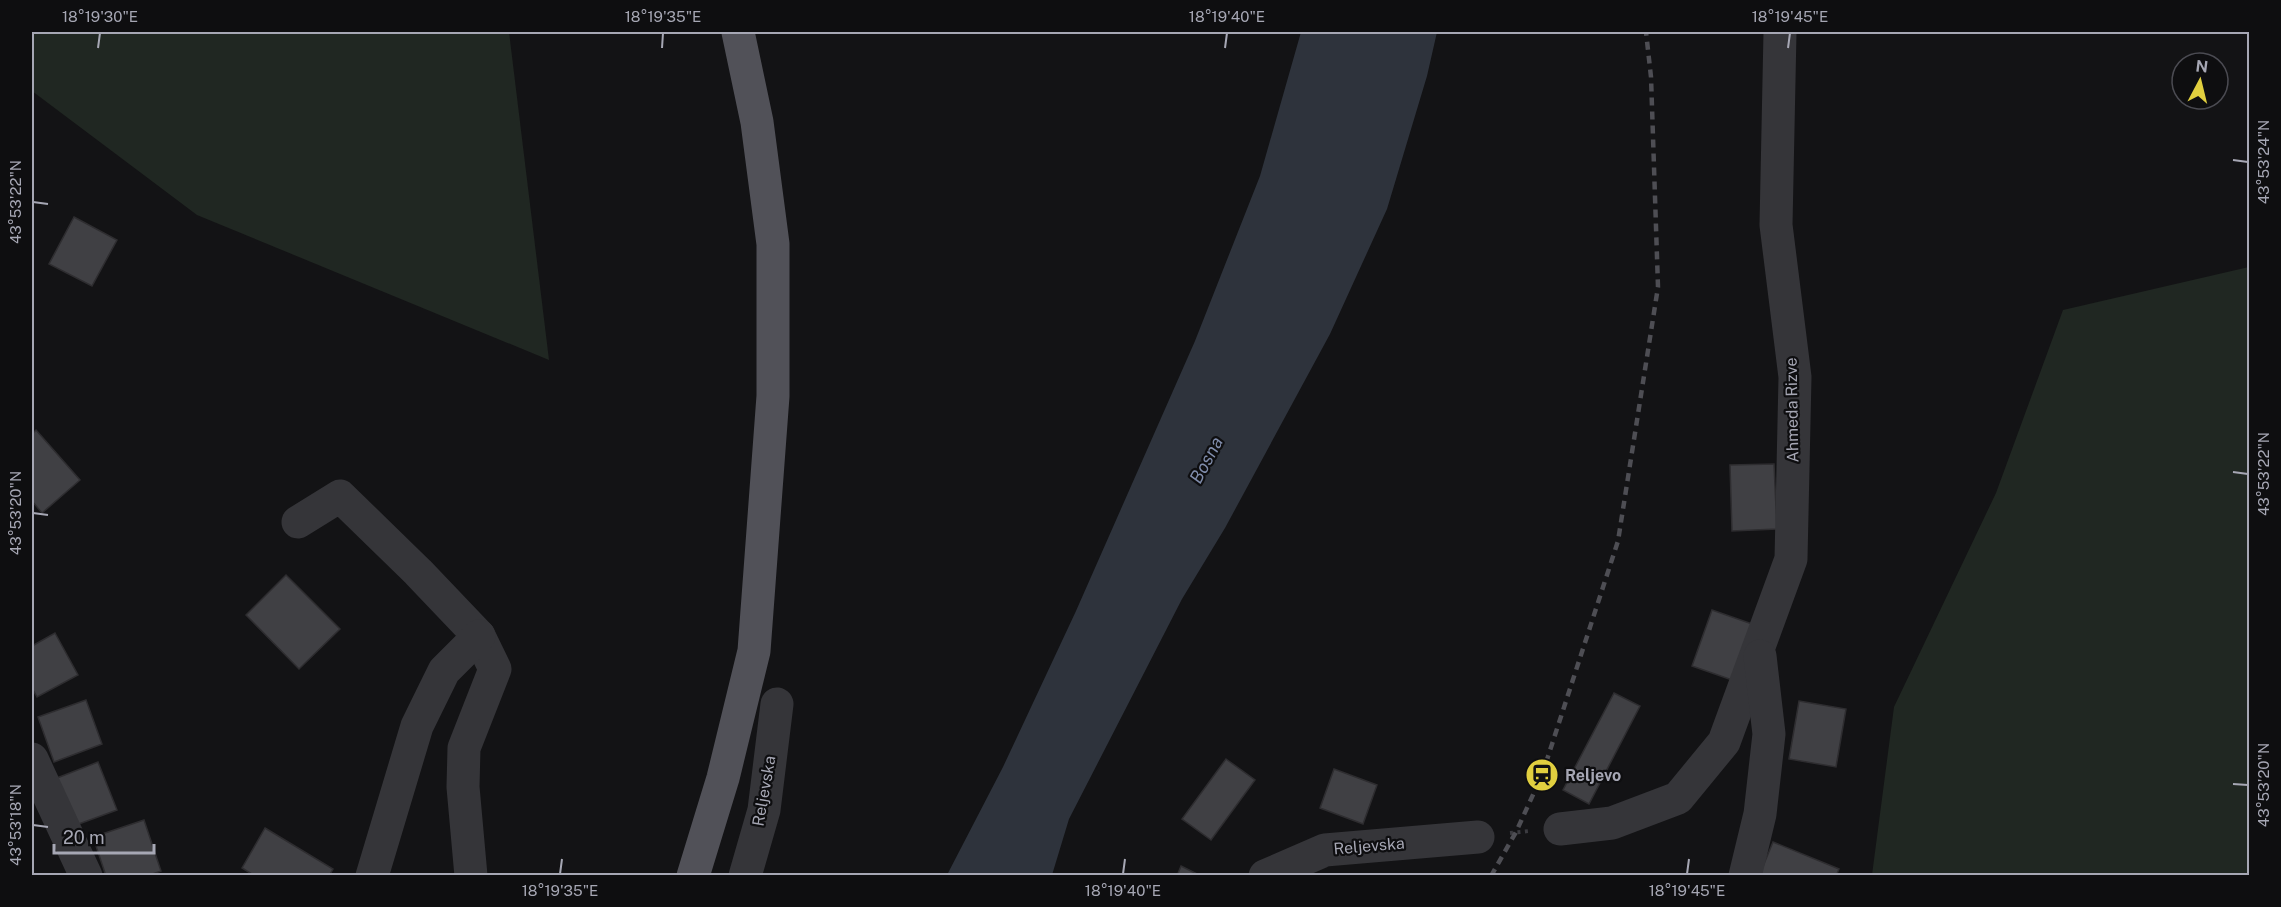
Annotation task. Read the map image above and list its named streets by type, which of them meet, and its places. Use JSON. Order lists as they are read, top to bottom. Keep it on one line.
{"streets":{"street":["Ahmeda Rizve","Reljevska"]},"water":["Bosna"],"places":{"station":["Reljevo"]},"scale_bar":"20 m","north":"top","coordinates":["18°19'30\"E","18°19'35\"E","18°19'40\"E","18°19'45\"E","43°53'24\"N","43°53'22\"N","43°53'20\"N","43°53'18\"N"]}
